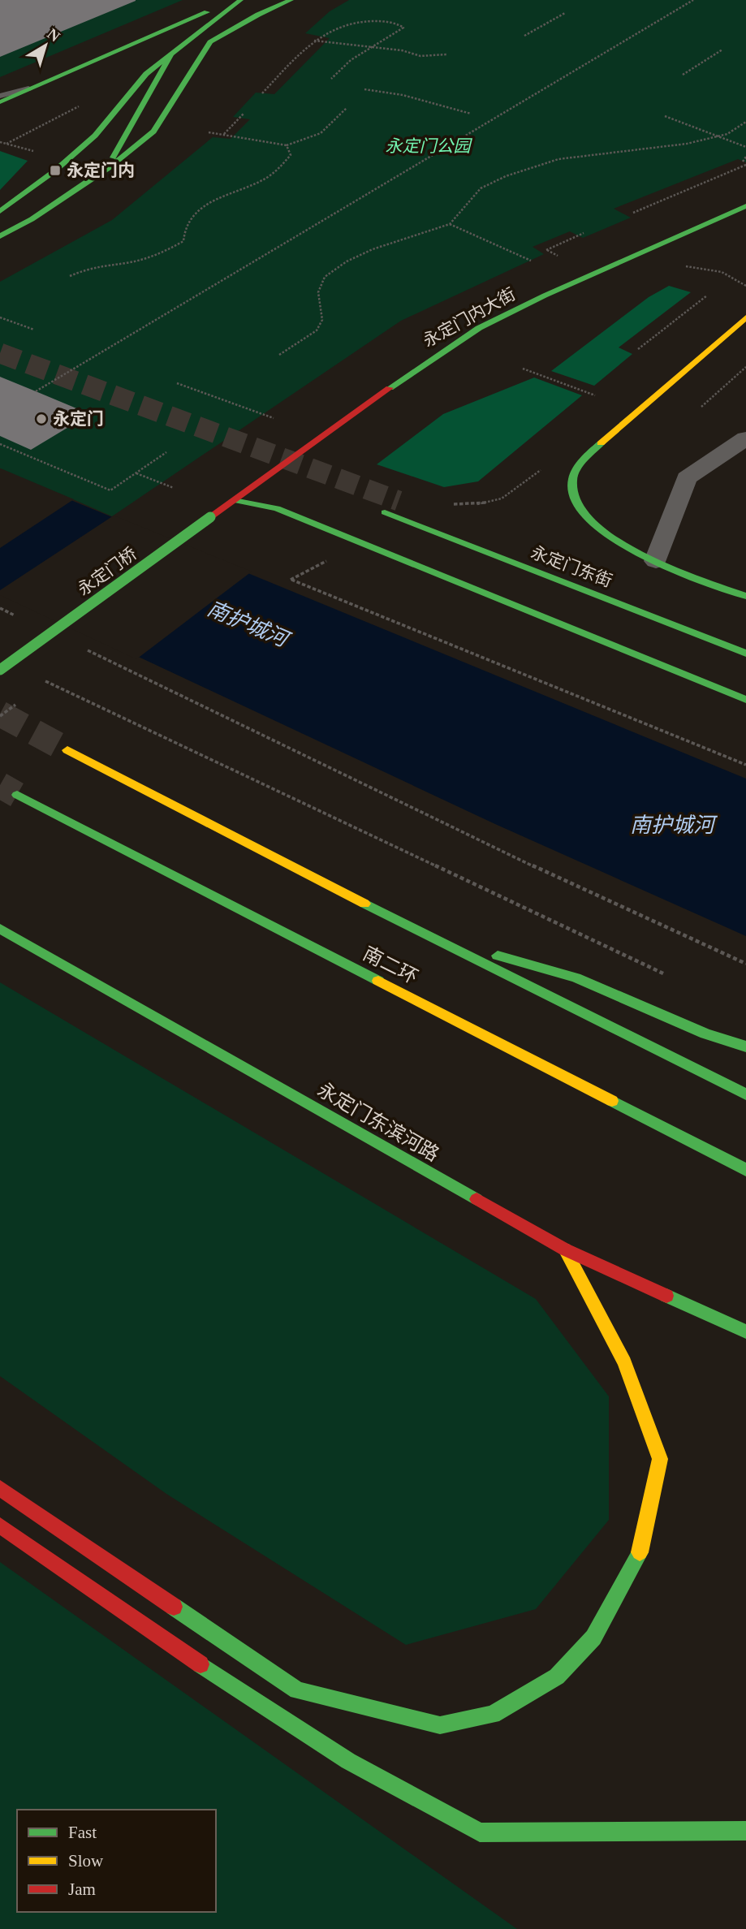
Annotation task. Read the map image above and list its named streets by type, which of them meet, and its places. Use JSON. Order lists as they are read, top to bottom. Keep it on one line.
{"streets":{"main road":["永定门内大街","永定门东街","永定门桥","南二环","永定门东滨河路"]},"crossings":[["永定门内大街","永定门桥"]],"water":["南护城河"],"parks":["永定门公园"],"places":{"transit":["永定门内"],"other":["永定门"]},"legend":["Fast","Slow","Jam"],"north":"top right"}
